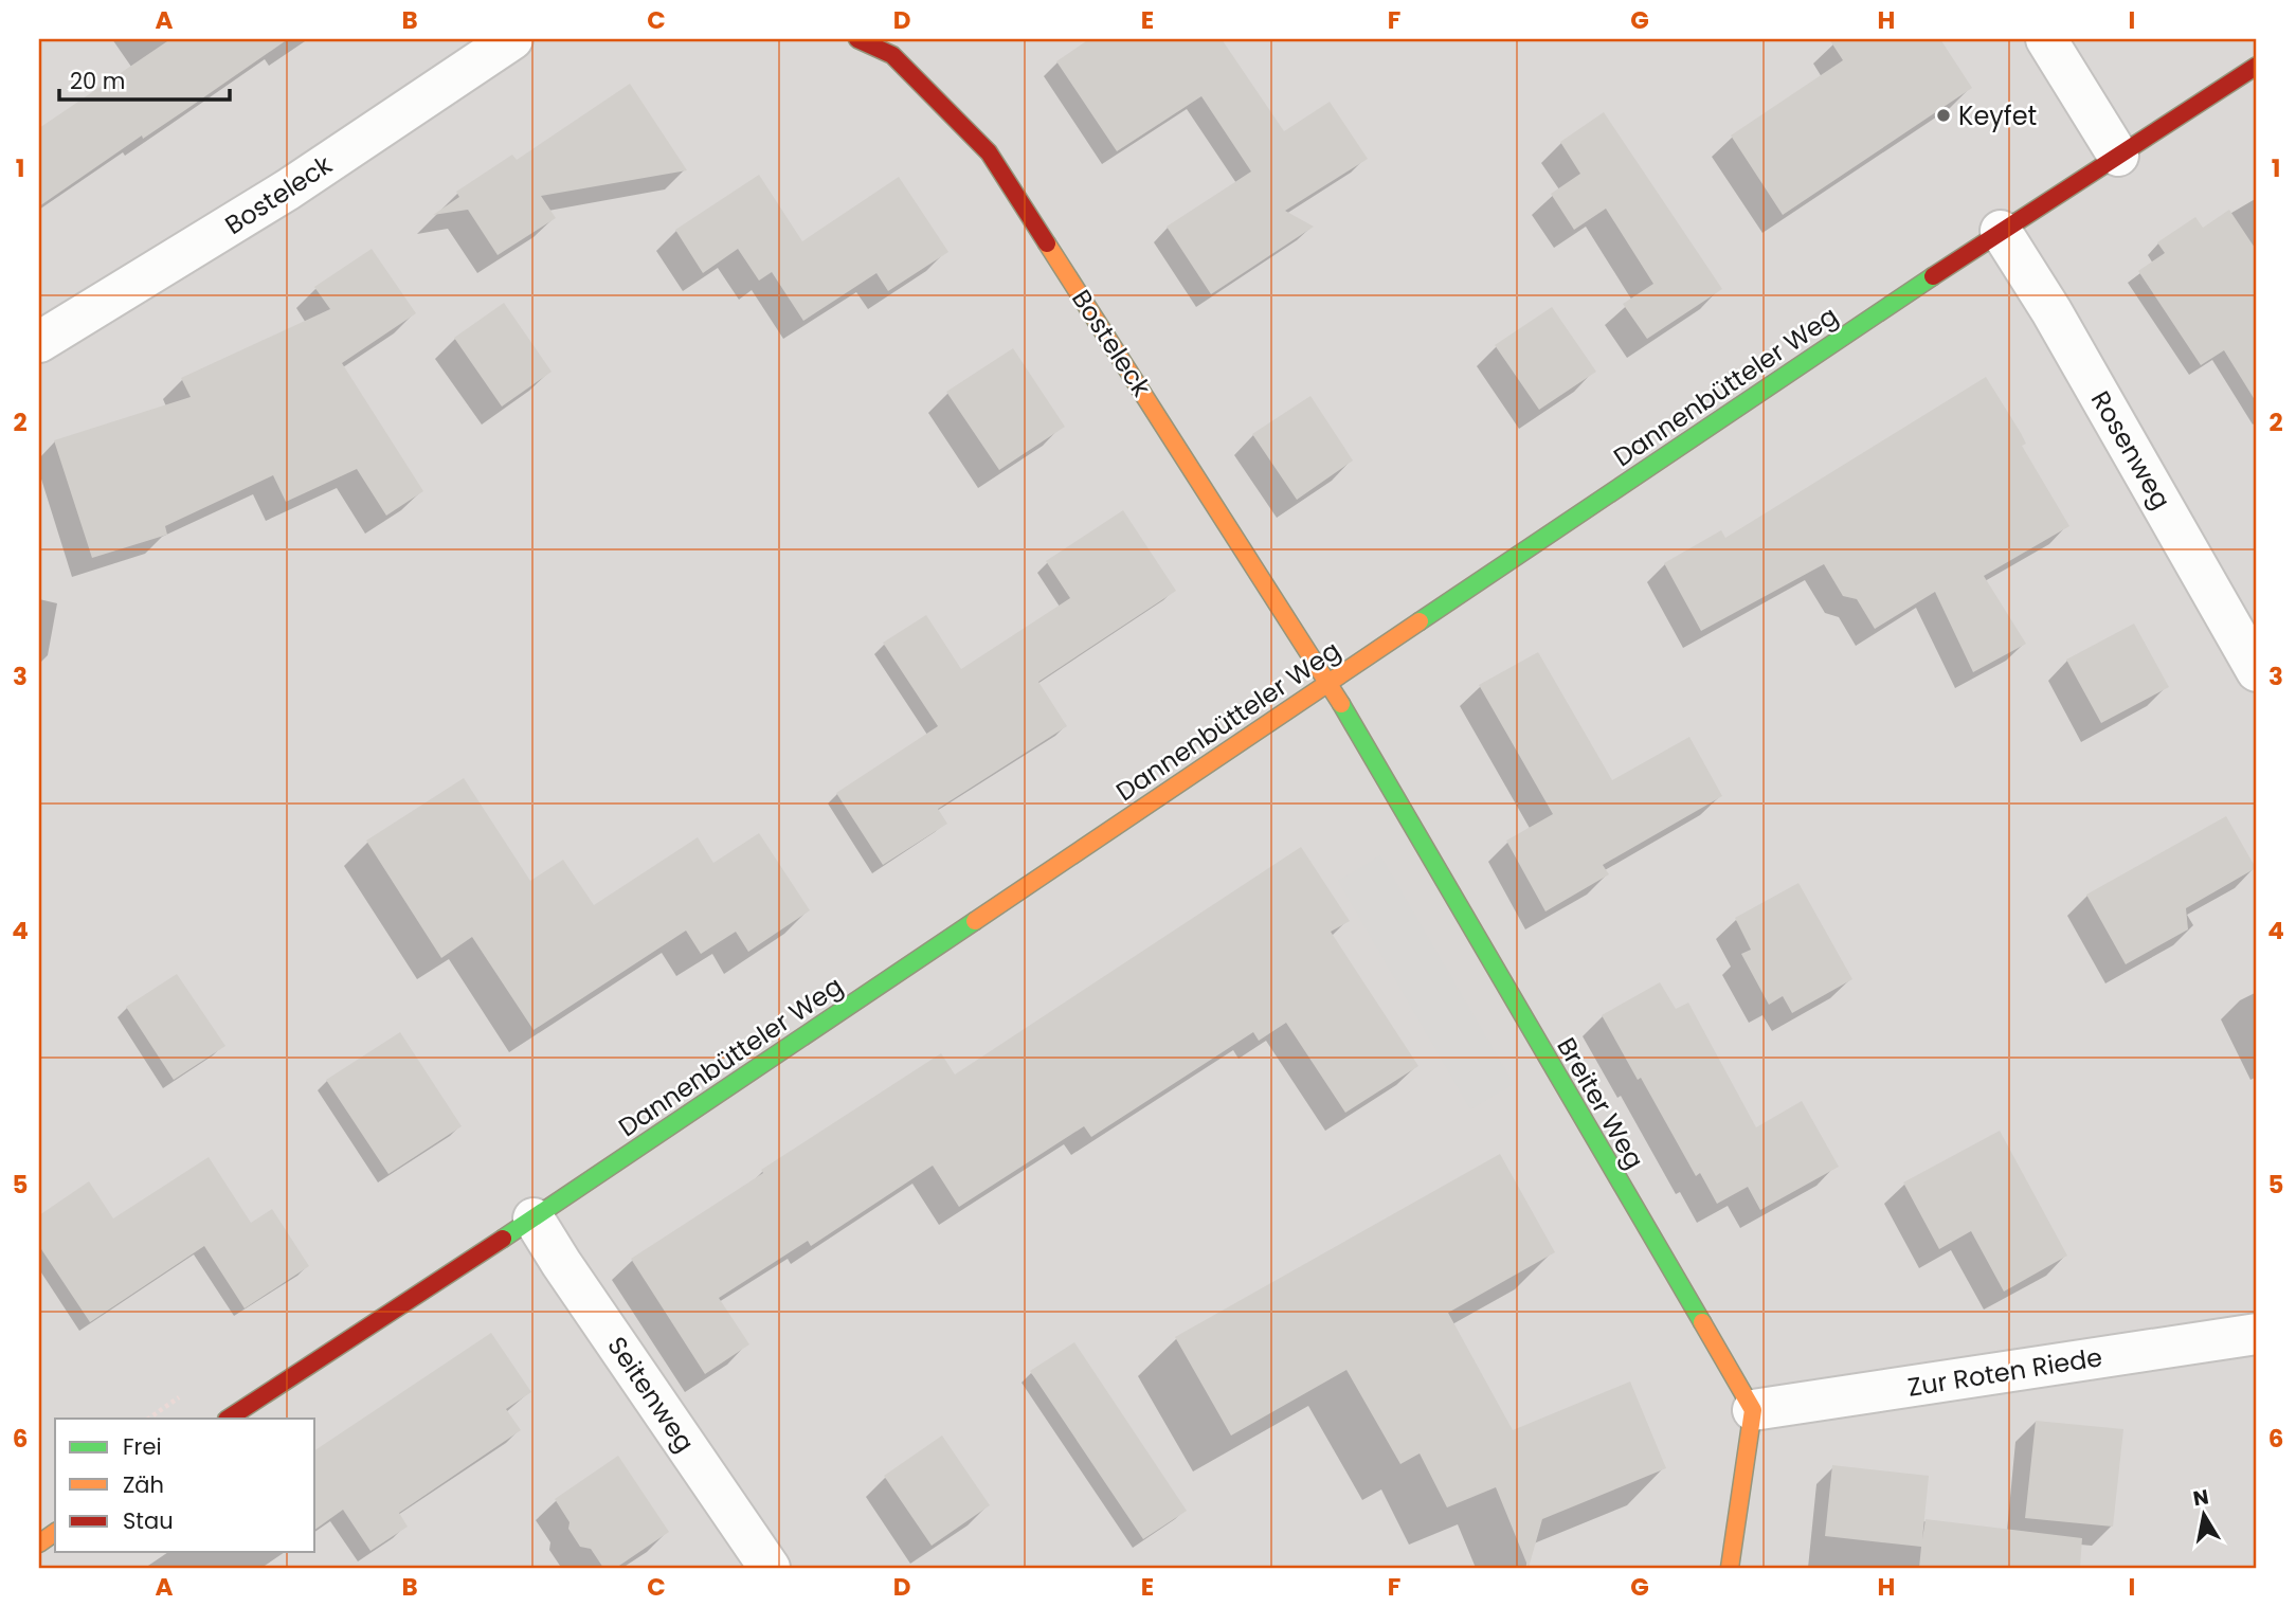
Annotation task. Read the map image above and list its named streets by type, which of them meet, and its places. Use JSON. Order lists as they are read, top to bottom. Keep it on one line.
{"streets":{"street":["Bosteleck","Dannenbütteler Weg","Rosenweg","Breiter Weg","Zur Roten Riede","Seitenweg"]},"crossings":[["Bosteleck","Dannenbütteler Weg"],["Bosteleck","Breiter Weg"],["Dannenbütteler Weg","Rosenweg"],["Dannenbütteler Weg","Breiter Weg"],["Dannenbütteler Weg","Seitenweg"],["Breiter Weg","Zur Roten Riede"]],"places":["Keyfet"],"legend":["Frei","Zäh","Stau"],"scale_bar":"20 m","north":"top","grid":{"columns":["A","B","C","D","E","F","G","H","I"],"rows":["1","2","3","4","5","6"]}}
